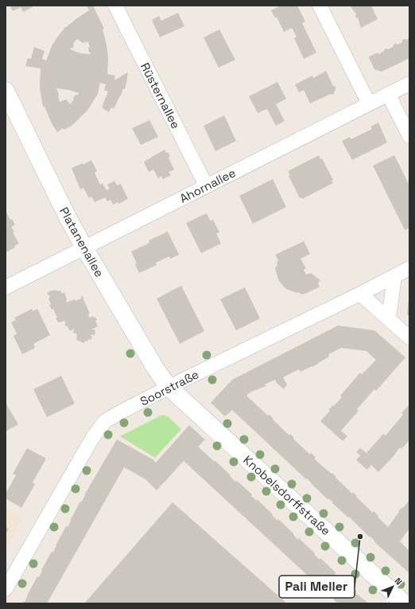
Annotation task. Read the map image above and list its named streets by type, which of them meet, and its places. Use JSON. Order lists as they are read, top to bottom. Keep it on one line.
{"streets":{"street":["Rüsternallee","Ahornallee","Platanenallee","Soorstraße","Knobelsdorffstraße"]},"crossings":[["Rüsternallee","Ahornallee"],["Ahornallee","Platanenallee"],["Platanenallee","Soorstraße"],["Platanenallee","Knobelsdorffstraße"],["Soorstraße","Knobelsdorffstraße"]],"places":["Pali Meller"],"north":"top right"}
